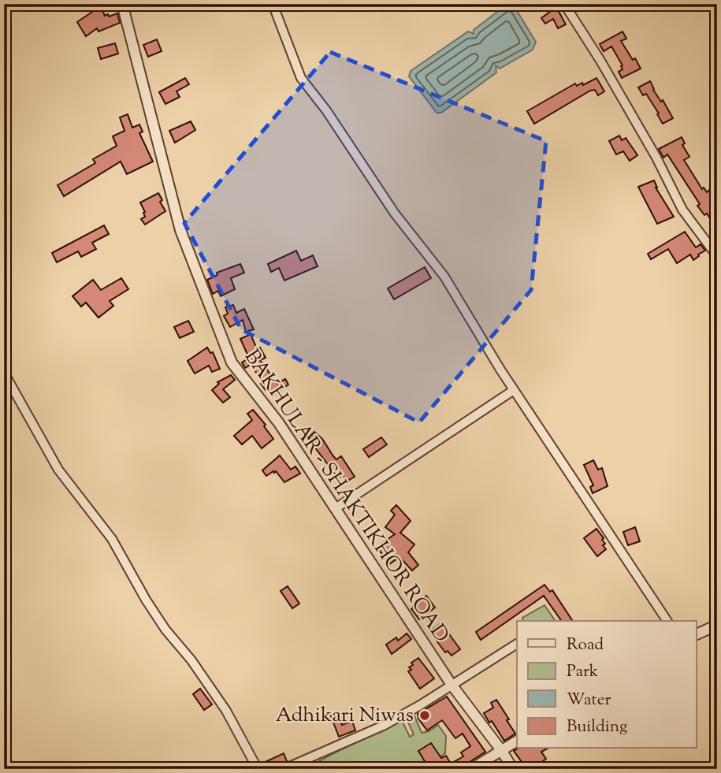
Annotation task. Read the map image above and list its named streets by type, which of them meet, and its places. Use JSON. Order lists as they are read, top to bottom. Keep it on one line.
{"streets":{"street":["BAKHULAR - SHAKTIKHOR ROAD"]},"places":["Adhikari Niwas"],"legend":["Road","Park","Water","Building"]}
